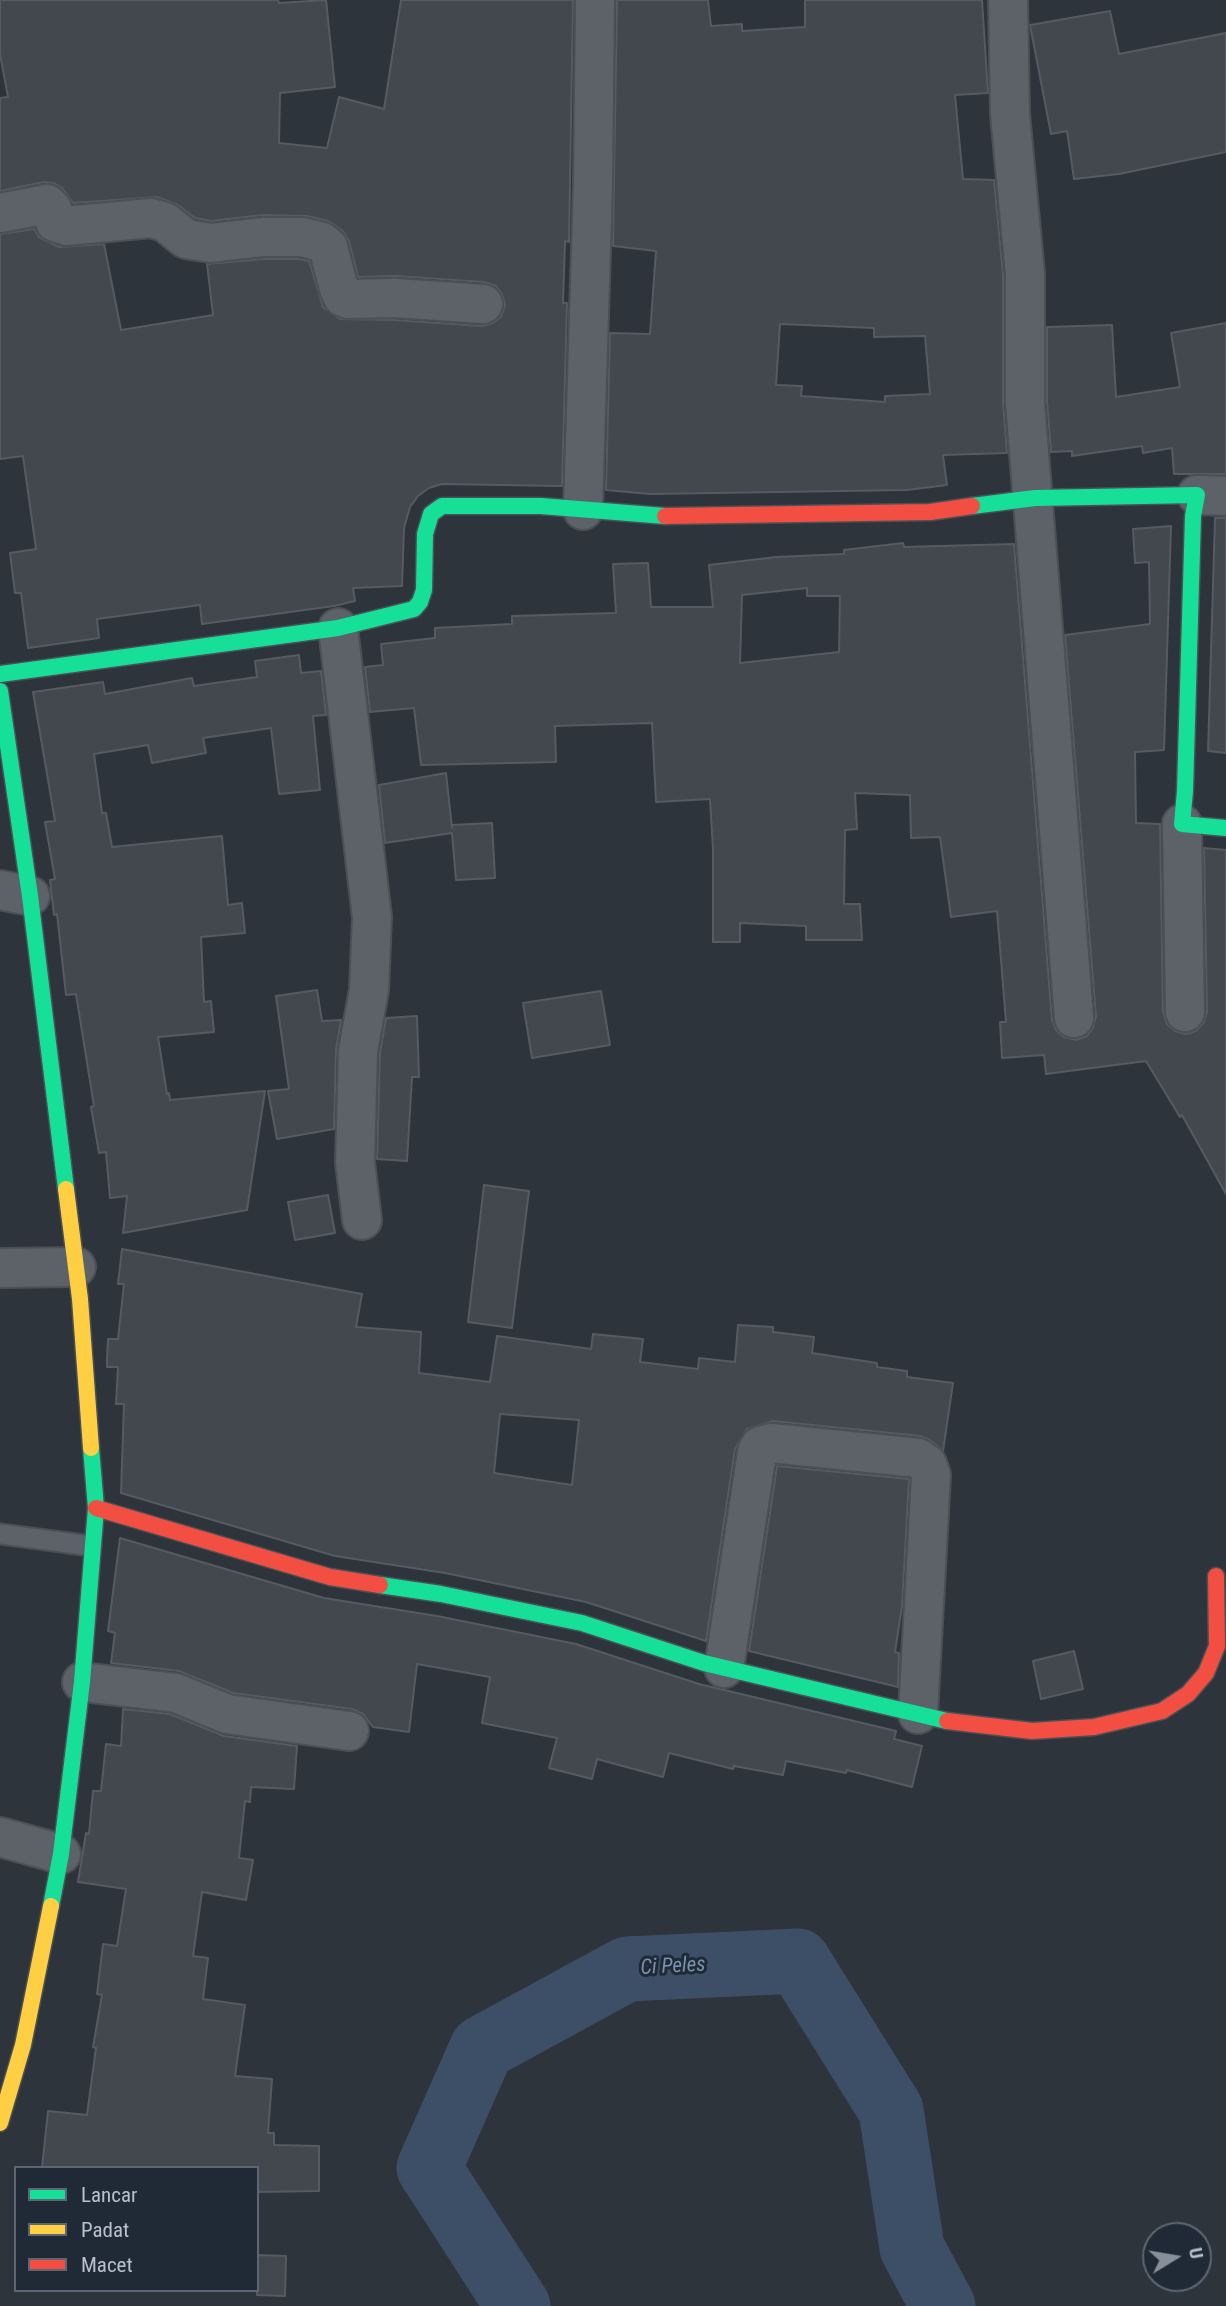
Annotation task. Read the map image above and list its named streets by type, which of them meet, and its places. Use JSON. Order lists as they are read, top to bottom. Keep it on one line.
{"water":["Ci Peles"],"legend":["Lancar","Padat","Macet"],"north":"right"}
